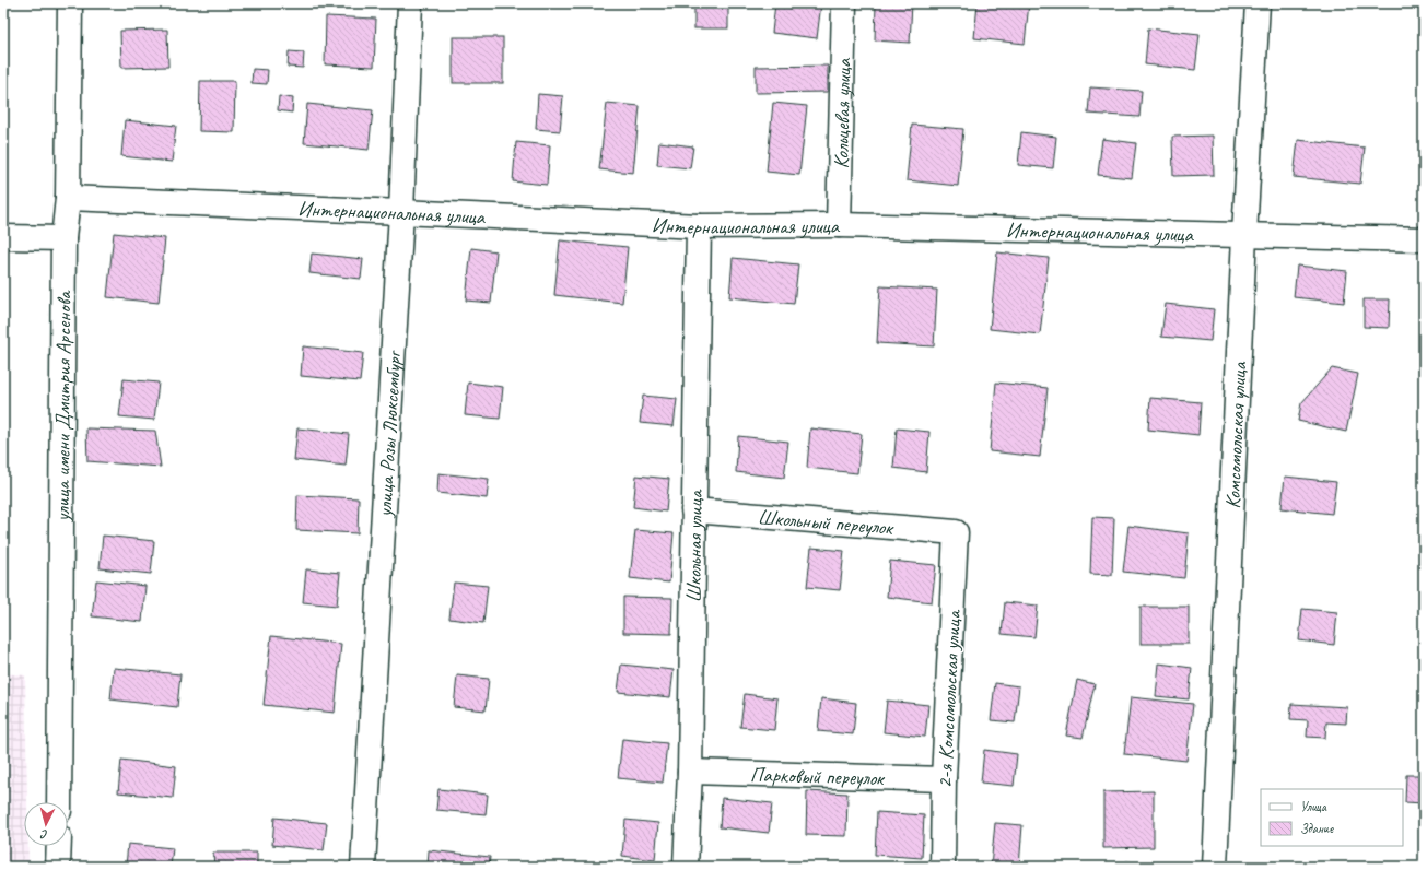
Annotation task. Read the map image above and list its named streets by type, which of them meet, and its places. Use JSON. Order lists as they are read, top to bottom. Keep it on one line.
{"streets":{"street":["Кольцевая улица","Интернациональная улица","улица имени Дмитрия Арсенова","улица Розы Люксембург","Комсомольская улица","Школьный переулок","Школьная улица","2-я Комсомольская улица","Парковый переулок"]},"crossings":[["Кольцевая улица","Интернациональная улица"],["Интернациональная улица","улица имени Дмитрия Арсенова"],["Интернациональная улица","улица Розы Люксембург"],["Интернациональная улица","Комсомольская улица"],["Интернациональная улица","Школьная улица"],["Школьный переулок","Школьная улица"],["Школьный переулок","2-я Комсомольская улица"],["Школьная улица","Парковый переулок"],["2-я Комсомольская улица","Парковый переулок"]],"legend":["Улица","Здание"],"north":"bottom"}
